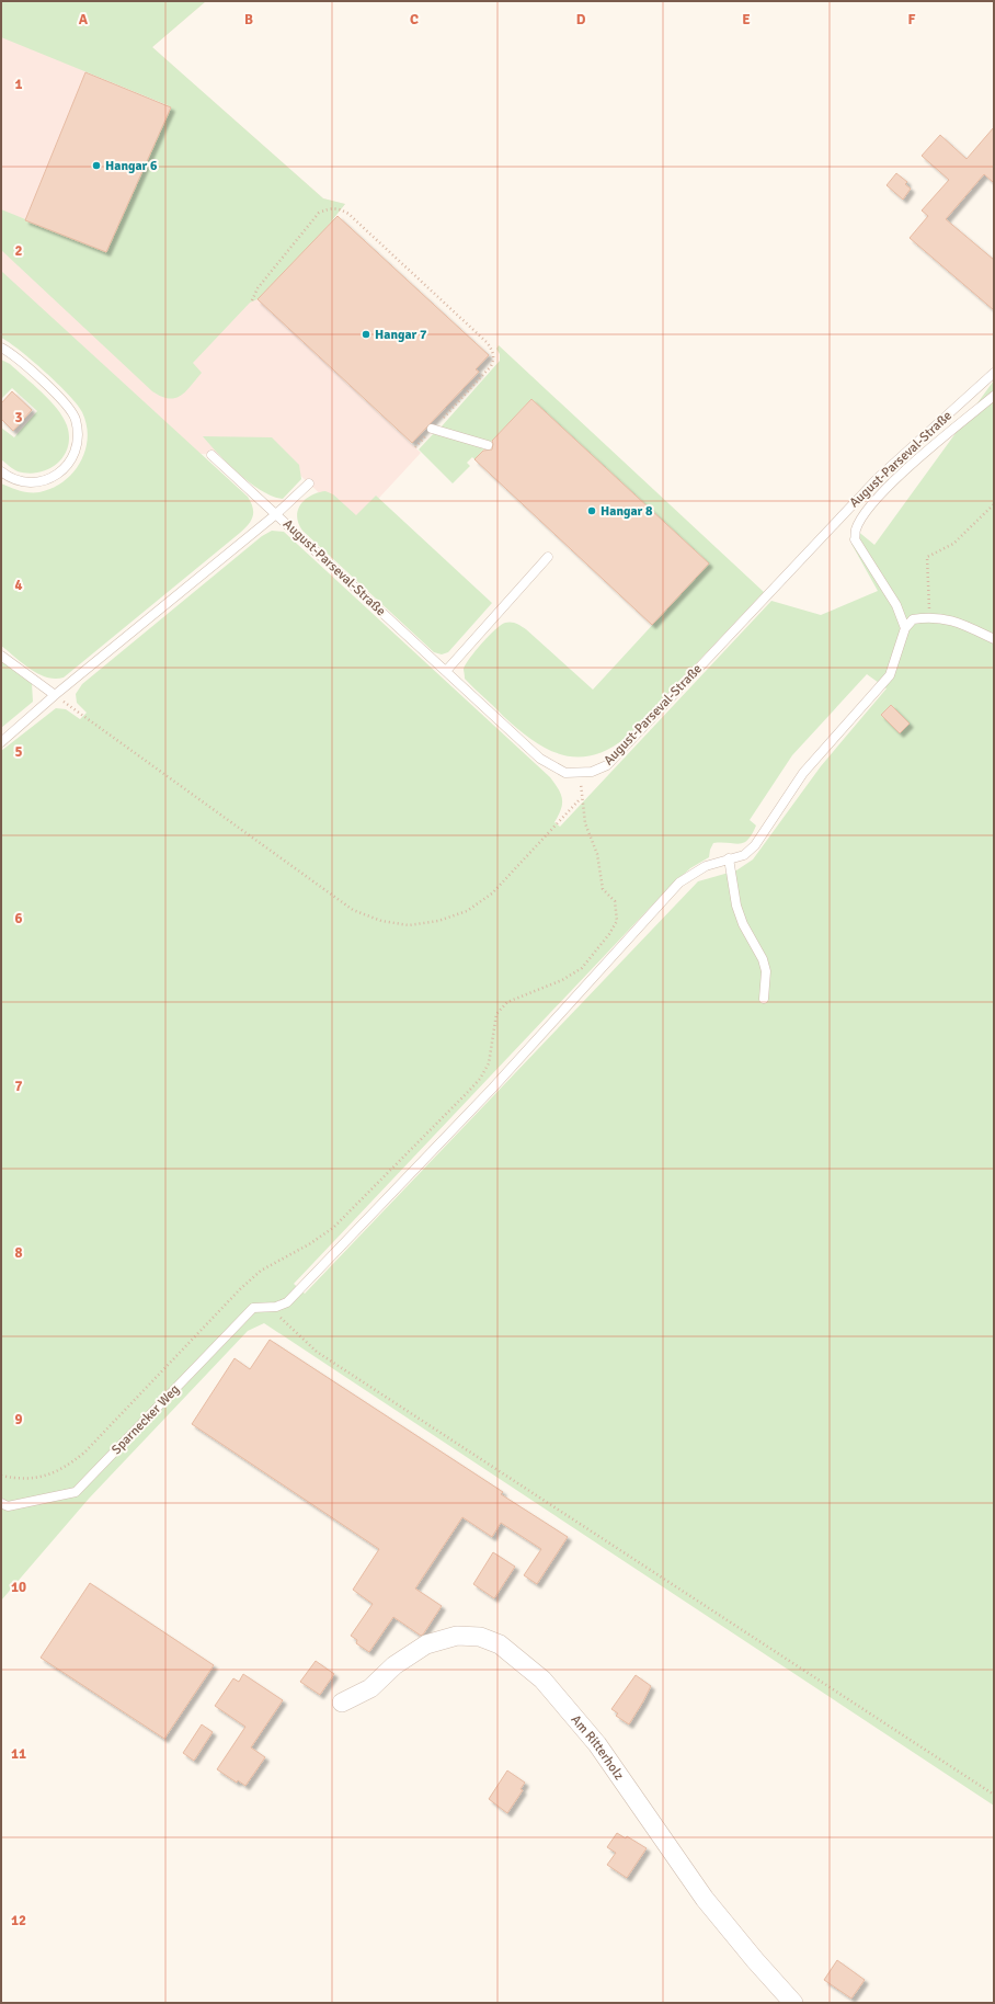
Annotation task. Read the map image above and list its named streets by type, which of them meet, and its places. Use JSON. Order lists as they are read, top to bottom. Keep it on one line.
{"streets":{"street":["Am Ritterholz"],"lane":["August-Parseval-Straße","Sparnecker Weg"]},"places":["Hangar 6","Hangar 7","Hangar 8"],"grid":{"columns":["A","B","C","D","E","F"],"rows":["1","2","3","4","5","6","7","8","9","10","11","12"]}}
